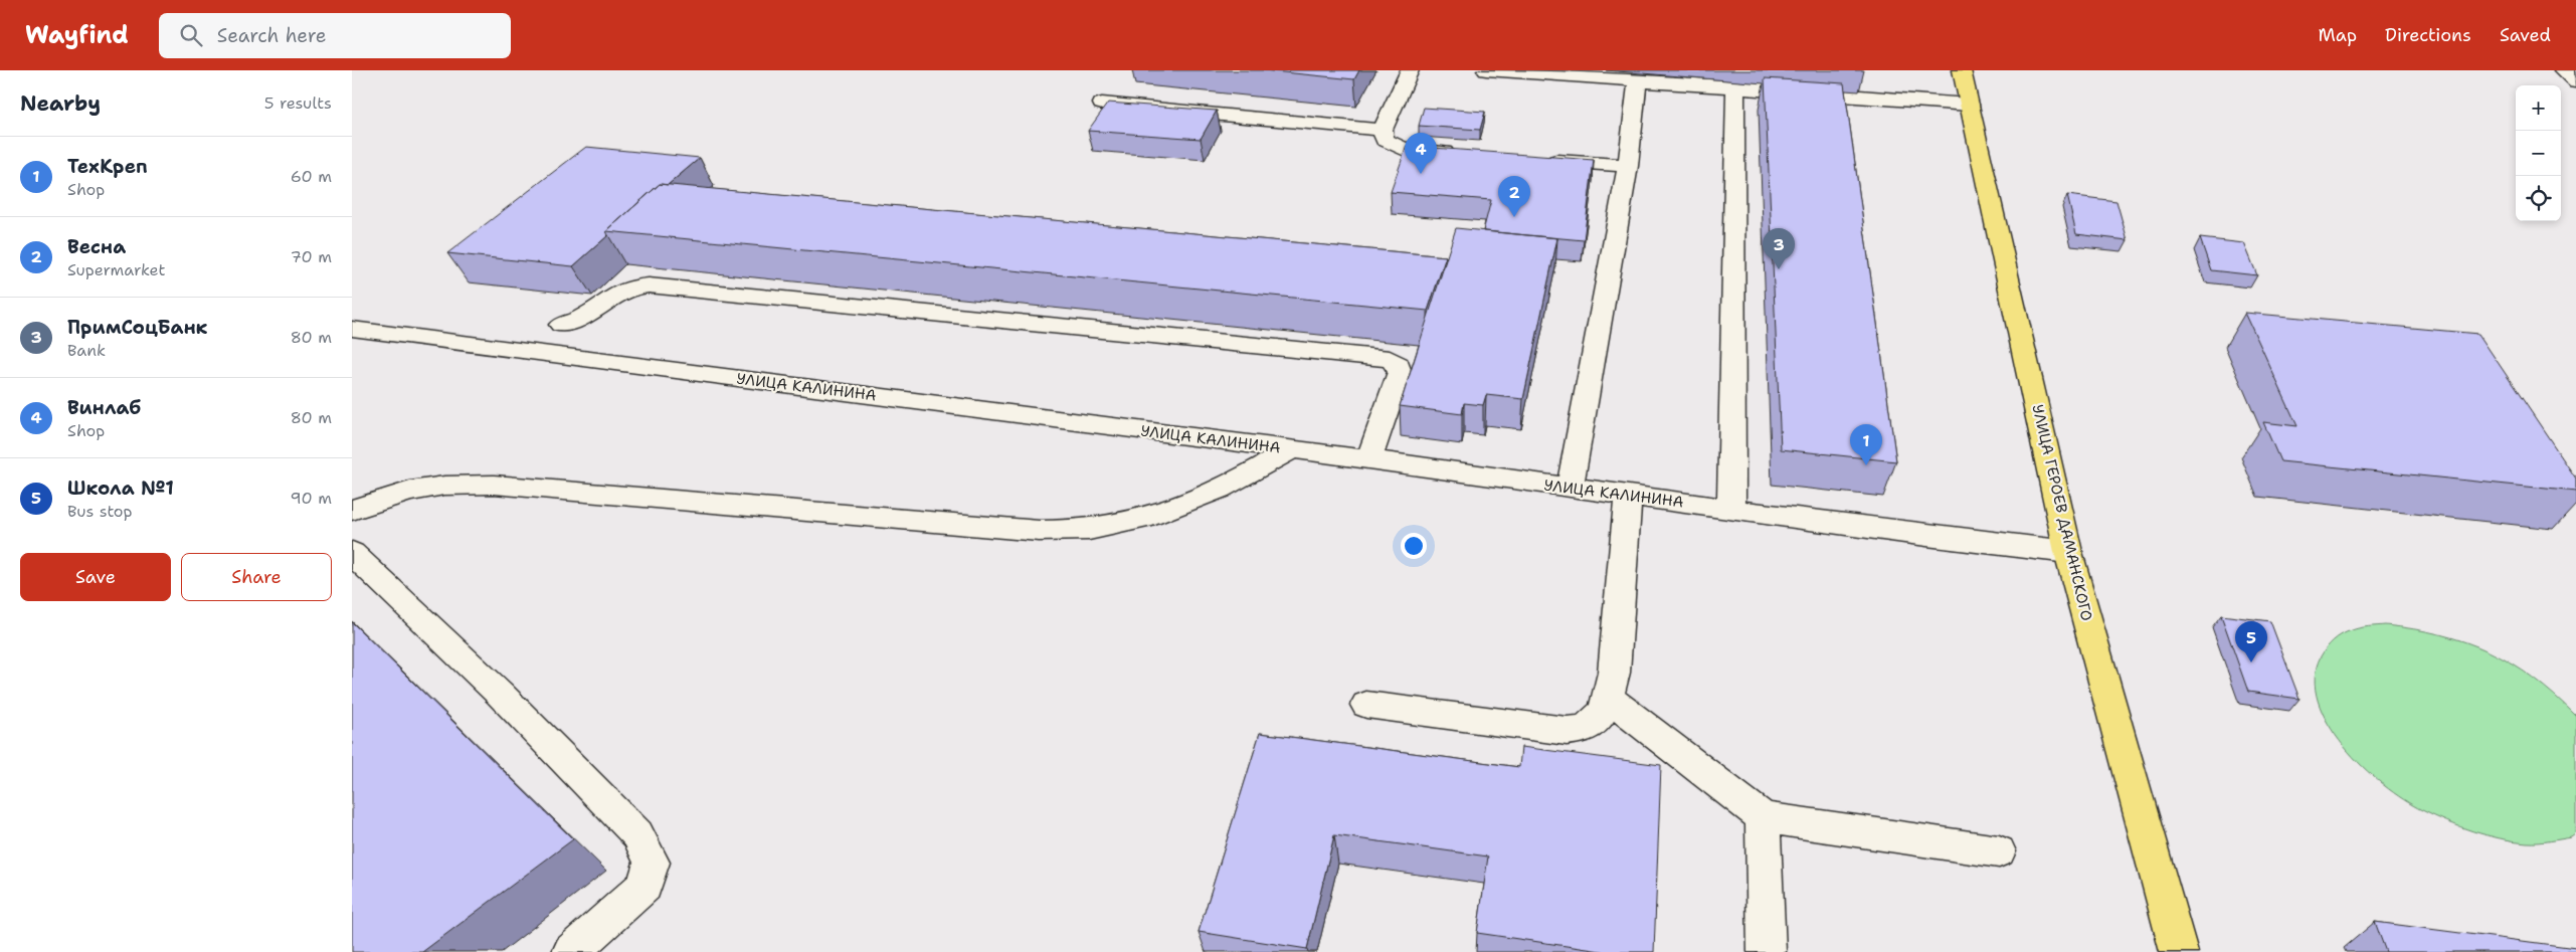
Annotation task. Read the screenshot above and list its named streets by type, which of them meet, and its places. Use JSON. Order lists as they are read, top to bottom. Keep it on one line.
{"streets":{"main road":["УЛИЦА ГЕРОЕВ ДАМАНСКОГО"],"street":["УЛИЦА КАЛИНИНА"]},"crossings":[["УЛИЦА КАЛИНИНА","УЛИЦА ГЕРОЕВ ДАМАНСКОГО"]],"page":{"header":"Wayfind","search":"Search here","nav":["Map","Directions","Saved"],"heading":["Nearby","5 results"],"map_buttons":["+","−"],"pins":["4","2","3","1","5"],"list":[{"mark":"1","name":"ТехКреп","note":"Shop","value":"60 m"},{"mark":"2","name":"Весна","note":"Supermarket","value":"70 m"},{"mark":"3","name":"ПримСоцБанк","note":"Bank","value":"80 m"},{"mark":"4","name":"Винлаб","note":"Shop","value":"80 m"},{"mark":"5","name":"Школа №1","note":"Bus stop","value":"90 m"}],"buttons":["Save","Share"]}}
